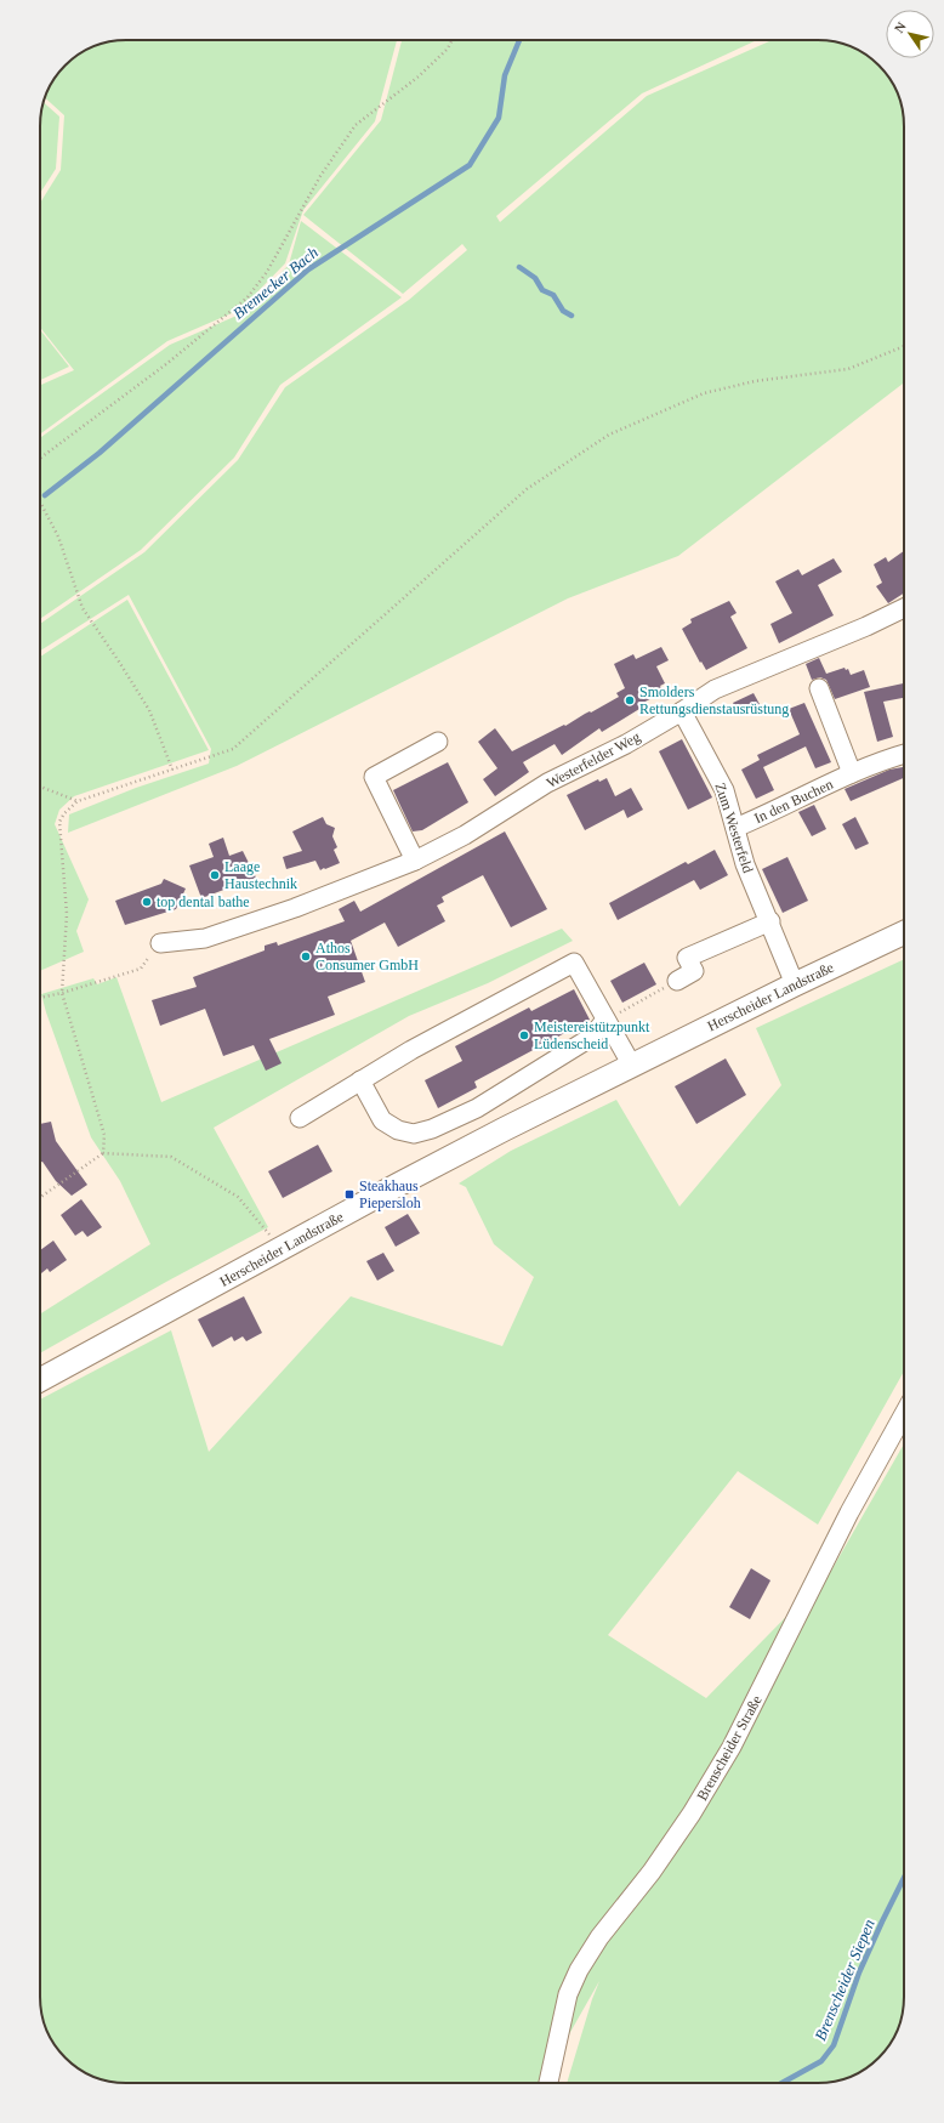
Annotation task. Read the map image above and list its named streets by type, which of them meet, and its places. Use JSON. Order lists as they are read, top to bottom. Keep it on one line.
{"streets":{"main road":["Herscheider Landstraße"],"street":["Westerfelder Weg","In den Buchen","Zum Westerfeld","Brenscheider Straße"]},"crossings":[["Westerfelder Weg","Zum Westerfeld"],["In den Buchen","Zum Westerfeld"],["Zum Westerfeld","Herscheider Landstraße"]],"water":["Bremecker Bach","Brenscheider Siepen"],"places":{"other":["Smolders Rettungsdienstausrüstung","Laage Haustechnik","top dental bathe","Athos Consumer GmbH","Meistereistützpunkt Lüdenscheid"],"transit":["Steakhaus Piepersloh"]},"north":"top left"}
